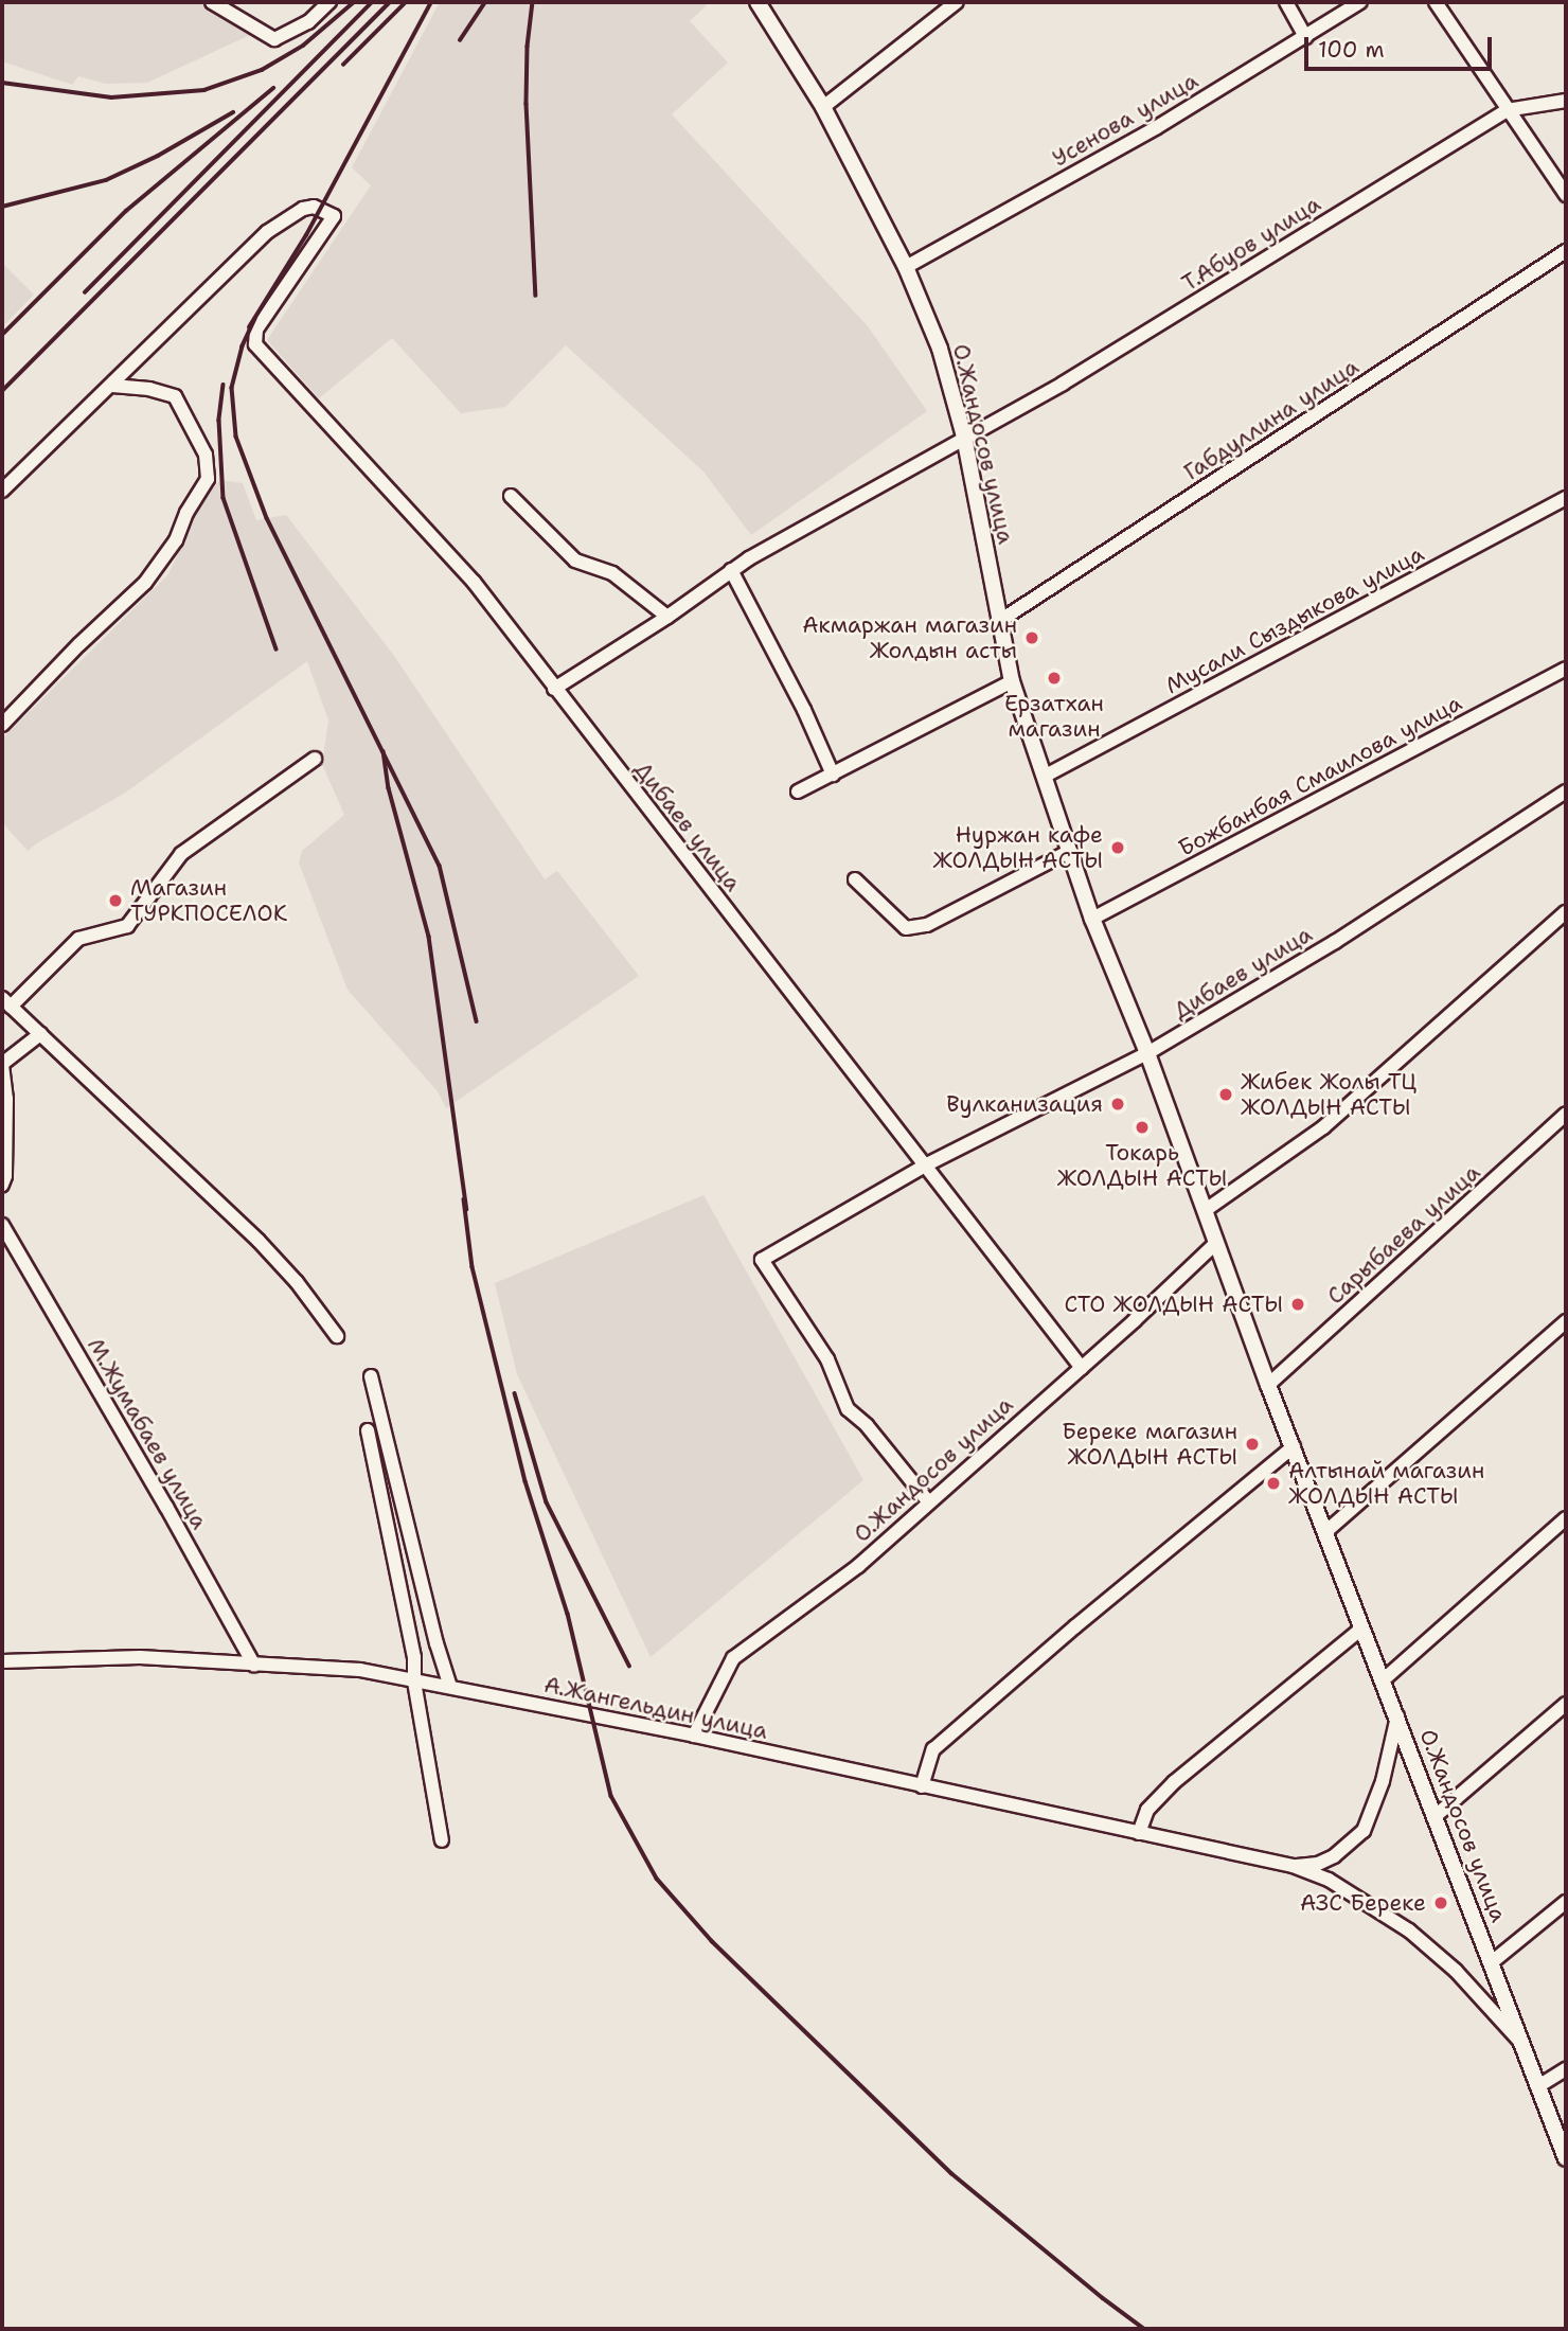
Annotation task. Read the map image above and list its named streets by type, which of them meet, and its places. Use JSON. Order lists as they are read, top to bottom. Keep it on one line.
{"streets":{"main road":["О.Жандосов улица"],"street":["Усенова улица","Т.Абуов улица","Габдуллина улица","Мусали Сыздыкова улица","Божбанбая Смаилова улица","Дибаев улица","Сарыбаева улица","М.Жумабаев улица","А.Жангельдин улица"]},"crossings":[["Усенова улица","О.Жандосов улица"],["Т.Абуов улица","О.Жандосов улица"],["Габдуллина улица","О.Жандосов улица"],["О.Жандосов улица","Мусали Сыздыкова улица"],["О.Жандосов улица","Божбанбая Смаилова улица"],["О.Жандосов улица","Дибаев улица"],["О.Жандосов улица","Сарыбаева улица"],["О.Жандосов улица","А.Жангельдин улица"],["М.Жумабаев улица","А.Жангельдин улица"]],"places":["Акмаржан магазин Жолдын асты","Ерзатхан магазин","Нуржан кафе ЖОЛДЫН АСТЫ","Магазин ТУРКПОСЕЛОК","Жибек Жолы ТЦ ЖОЛДЫН АСТЫ","Вулканизация","Токарь ЖОЛДЫН АСТЫ","СТО ЖОЛДЫН АСТЫ","Береке магазин ЖОЛДЫН АСТЫ","Алтынай магазин ЖОЛДЫН АСТЫ","АЗС Береке"],"scale_bar":"100 m"}
